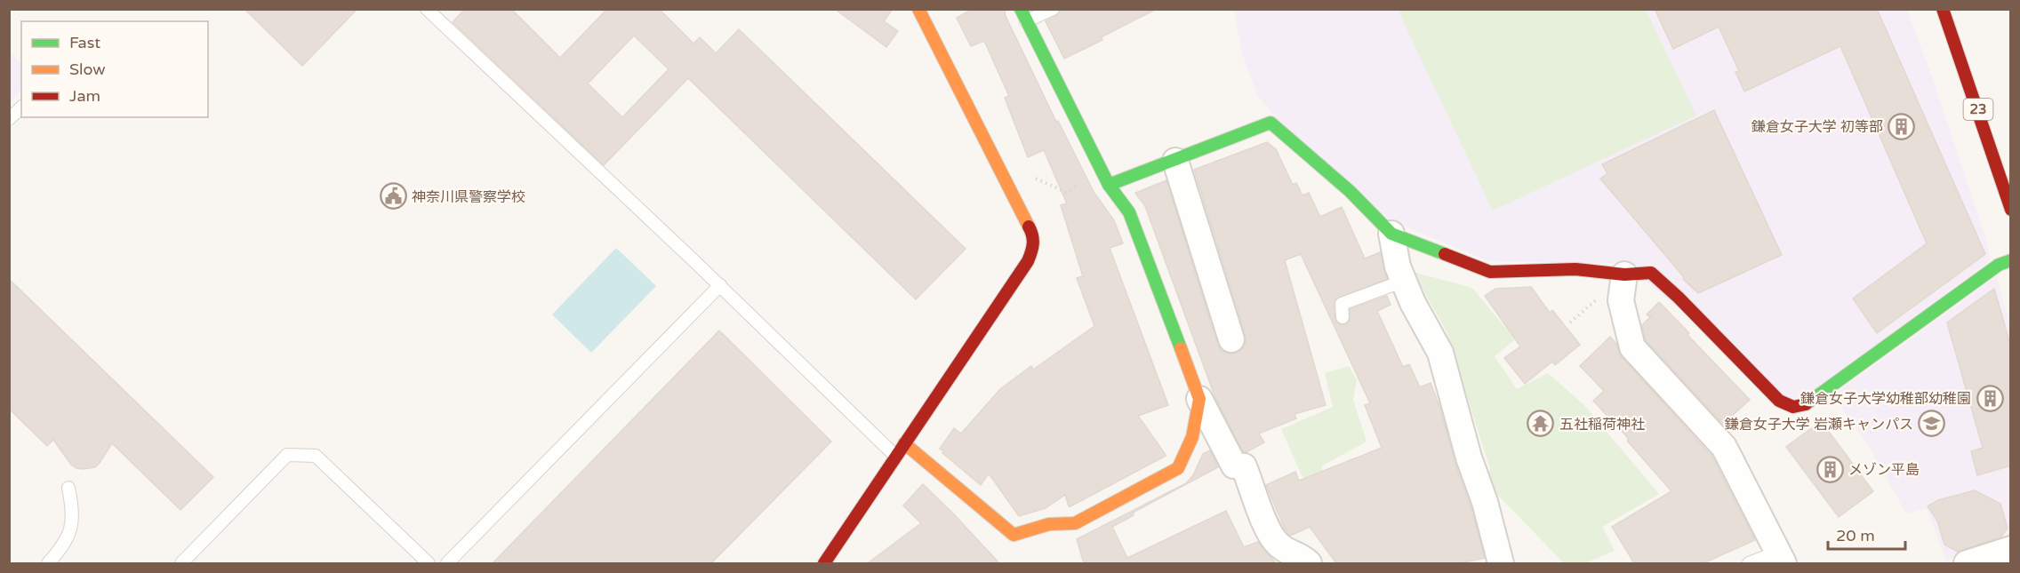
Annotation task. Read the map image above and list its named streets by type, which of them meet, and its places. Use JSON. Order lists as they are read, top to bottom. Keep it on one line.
{"streets":{"street":["23"]},"places":{"building":["鎌倉女子大学 初等部","鎌倉女子大学幼稚部幼稚園","メゾン平島"],"public building":["神奈川県警察学校"],"temple":["五社稲荷神社"],"school or university":["鎌倉女子大学 岩瀬キャンパス"]},"legend":["Fast","Slow","Jam"],"scale_bar":"20 m"}
